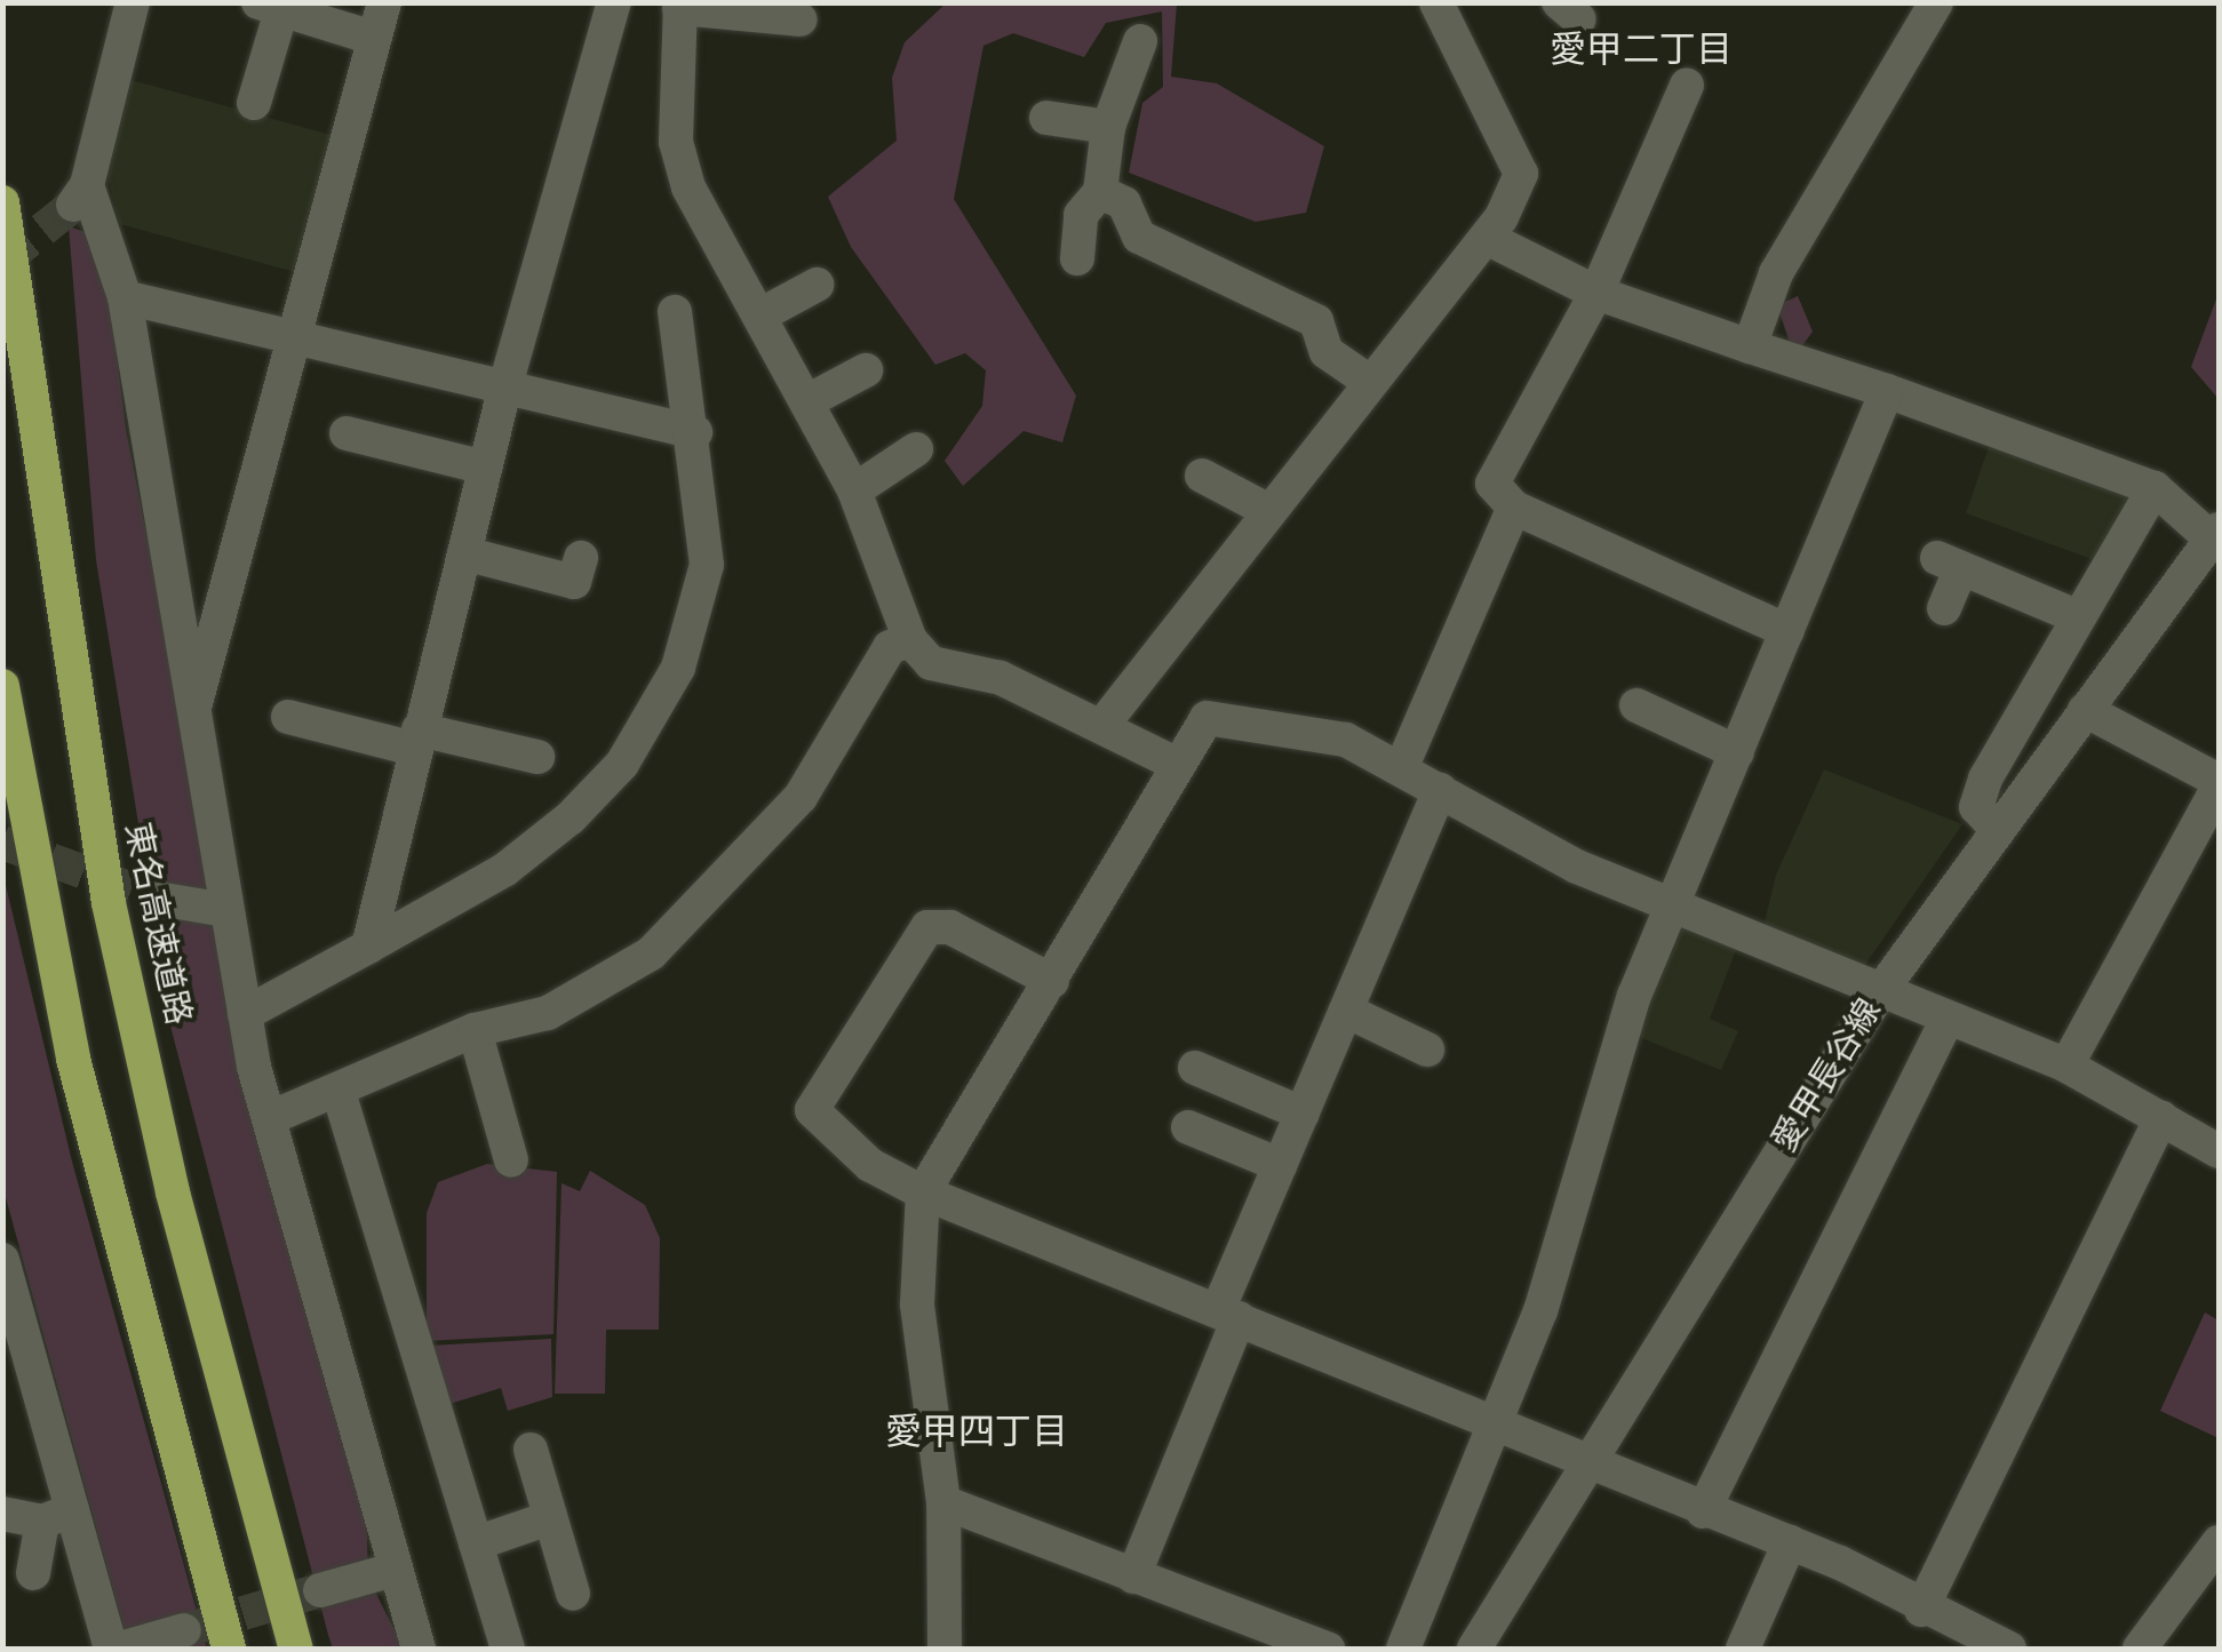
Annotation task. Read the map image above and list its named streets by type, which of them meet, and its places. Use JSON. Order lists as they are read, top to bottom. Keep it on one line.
{"streets":{"highway":["東名高速道路"],"street":["愛甲長谷線"]},"districts":["愛甲二丁目","愛甲四丁目"]}
